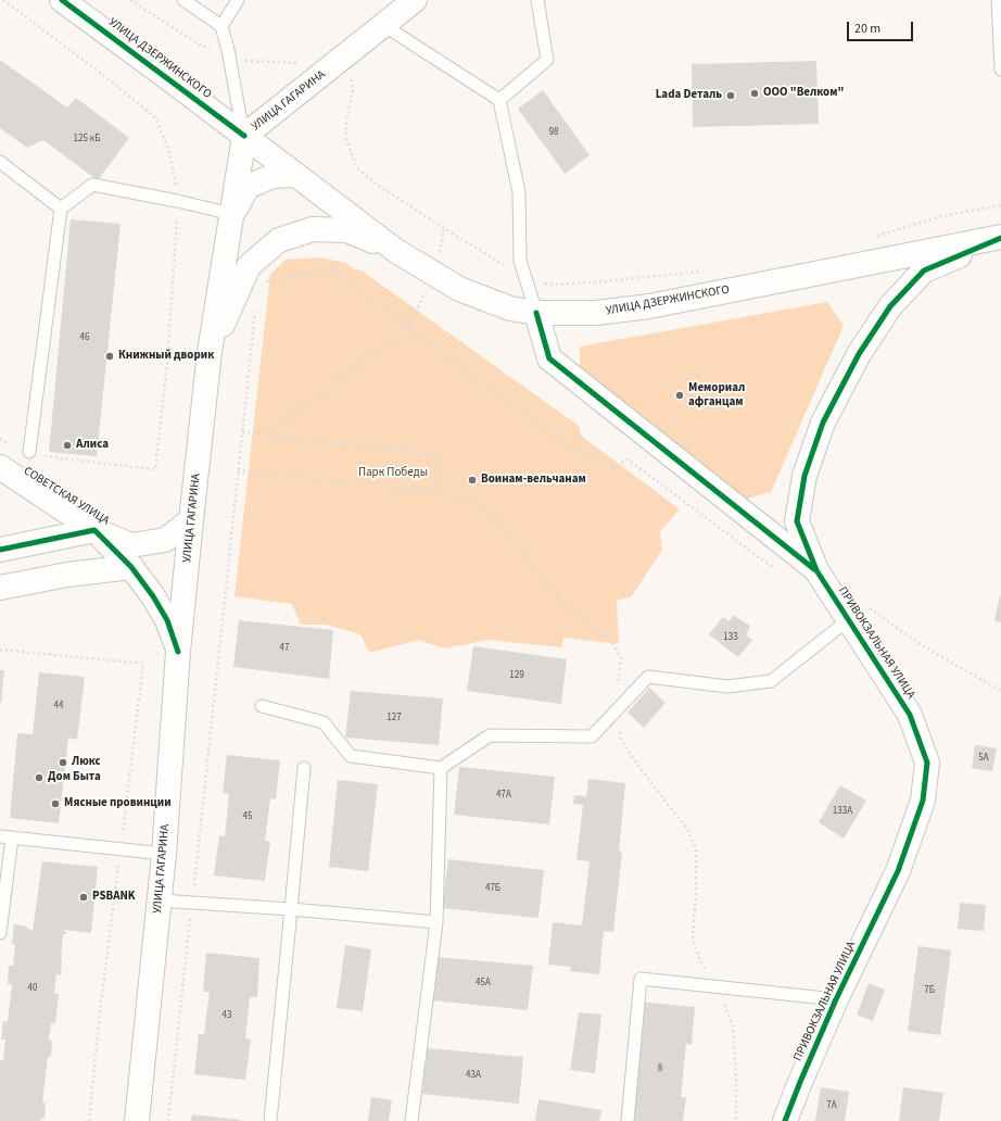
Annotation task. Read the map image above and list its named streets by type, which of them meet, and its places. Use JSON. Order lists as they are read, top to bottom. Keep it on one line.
{"streets":{"main road":["УЛИЦА ДЗЕРЖИНСКОГО","УЛИЦА ГАГАРИНА","СОВЕТСКАЯ УЛИЦА","ПРИВОКЗАЛЬНАЯ УЛИЦА"]},"crossings":[["УЛИЦА ДЗЕРЖИНСКОГО","УЛИЦА ГАГАРИНА"],["УЛИЦА ДЗЕРЖИНСКОГО","ПРИВОКЗАЛЬНАЯ УЛИЦА"],["УЛИЦА ГАГАРИНА","СОВЕТСКАЯ УЛИЦА"]],"parks":["Парк Победы"],"places":["ООО \"Велком\"","Lada Dеталь","Книжный дворик","Мемориал афганцам","Алиса","Воинам-вельчанам","Люкс","Дом Быта","Мясные провинции","PSBANK"],"house_numbers":["98","125 кБ","46","133","47","129","44","127","5А","47А","133А","45","47Б","45А","40","7Б","43","8","43А","7А"],"scale_bar":"20 m"}
